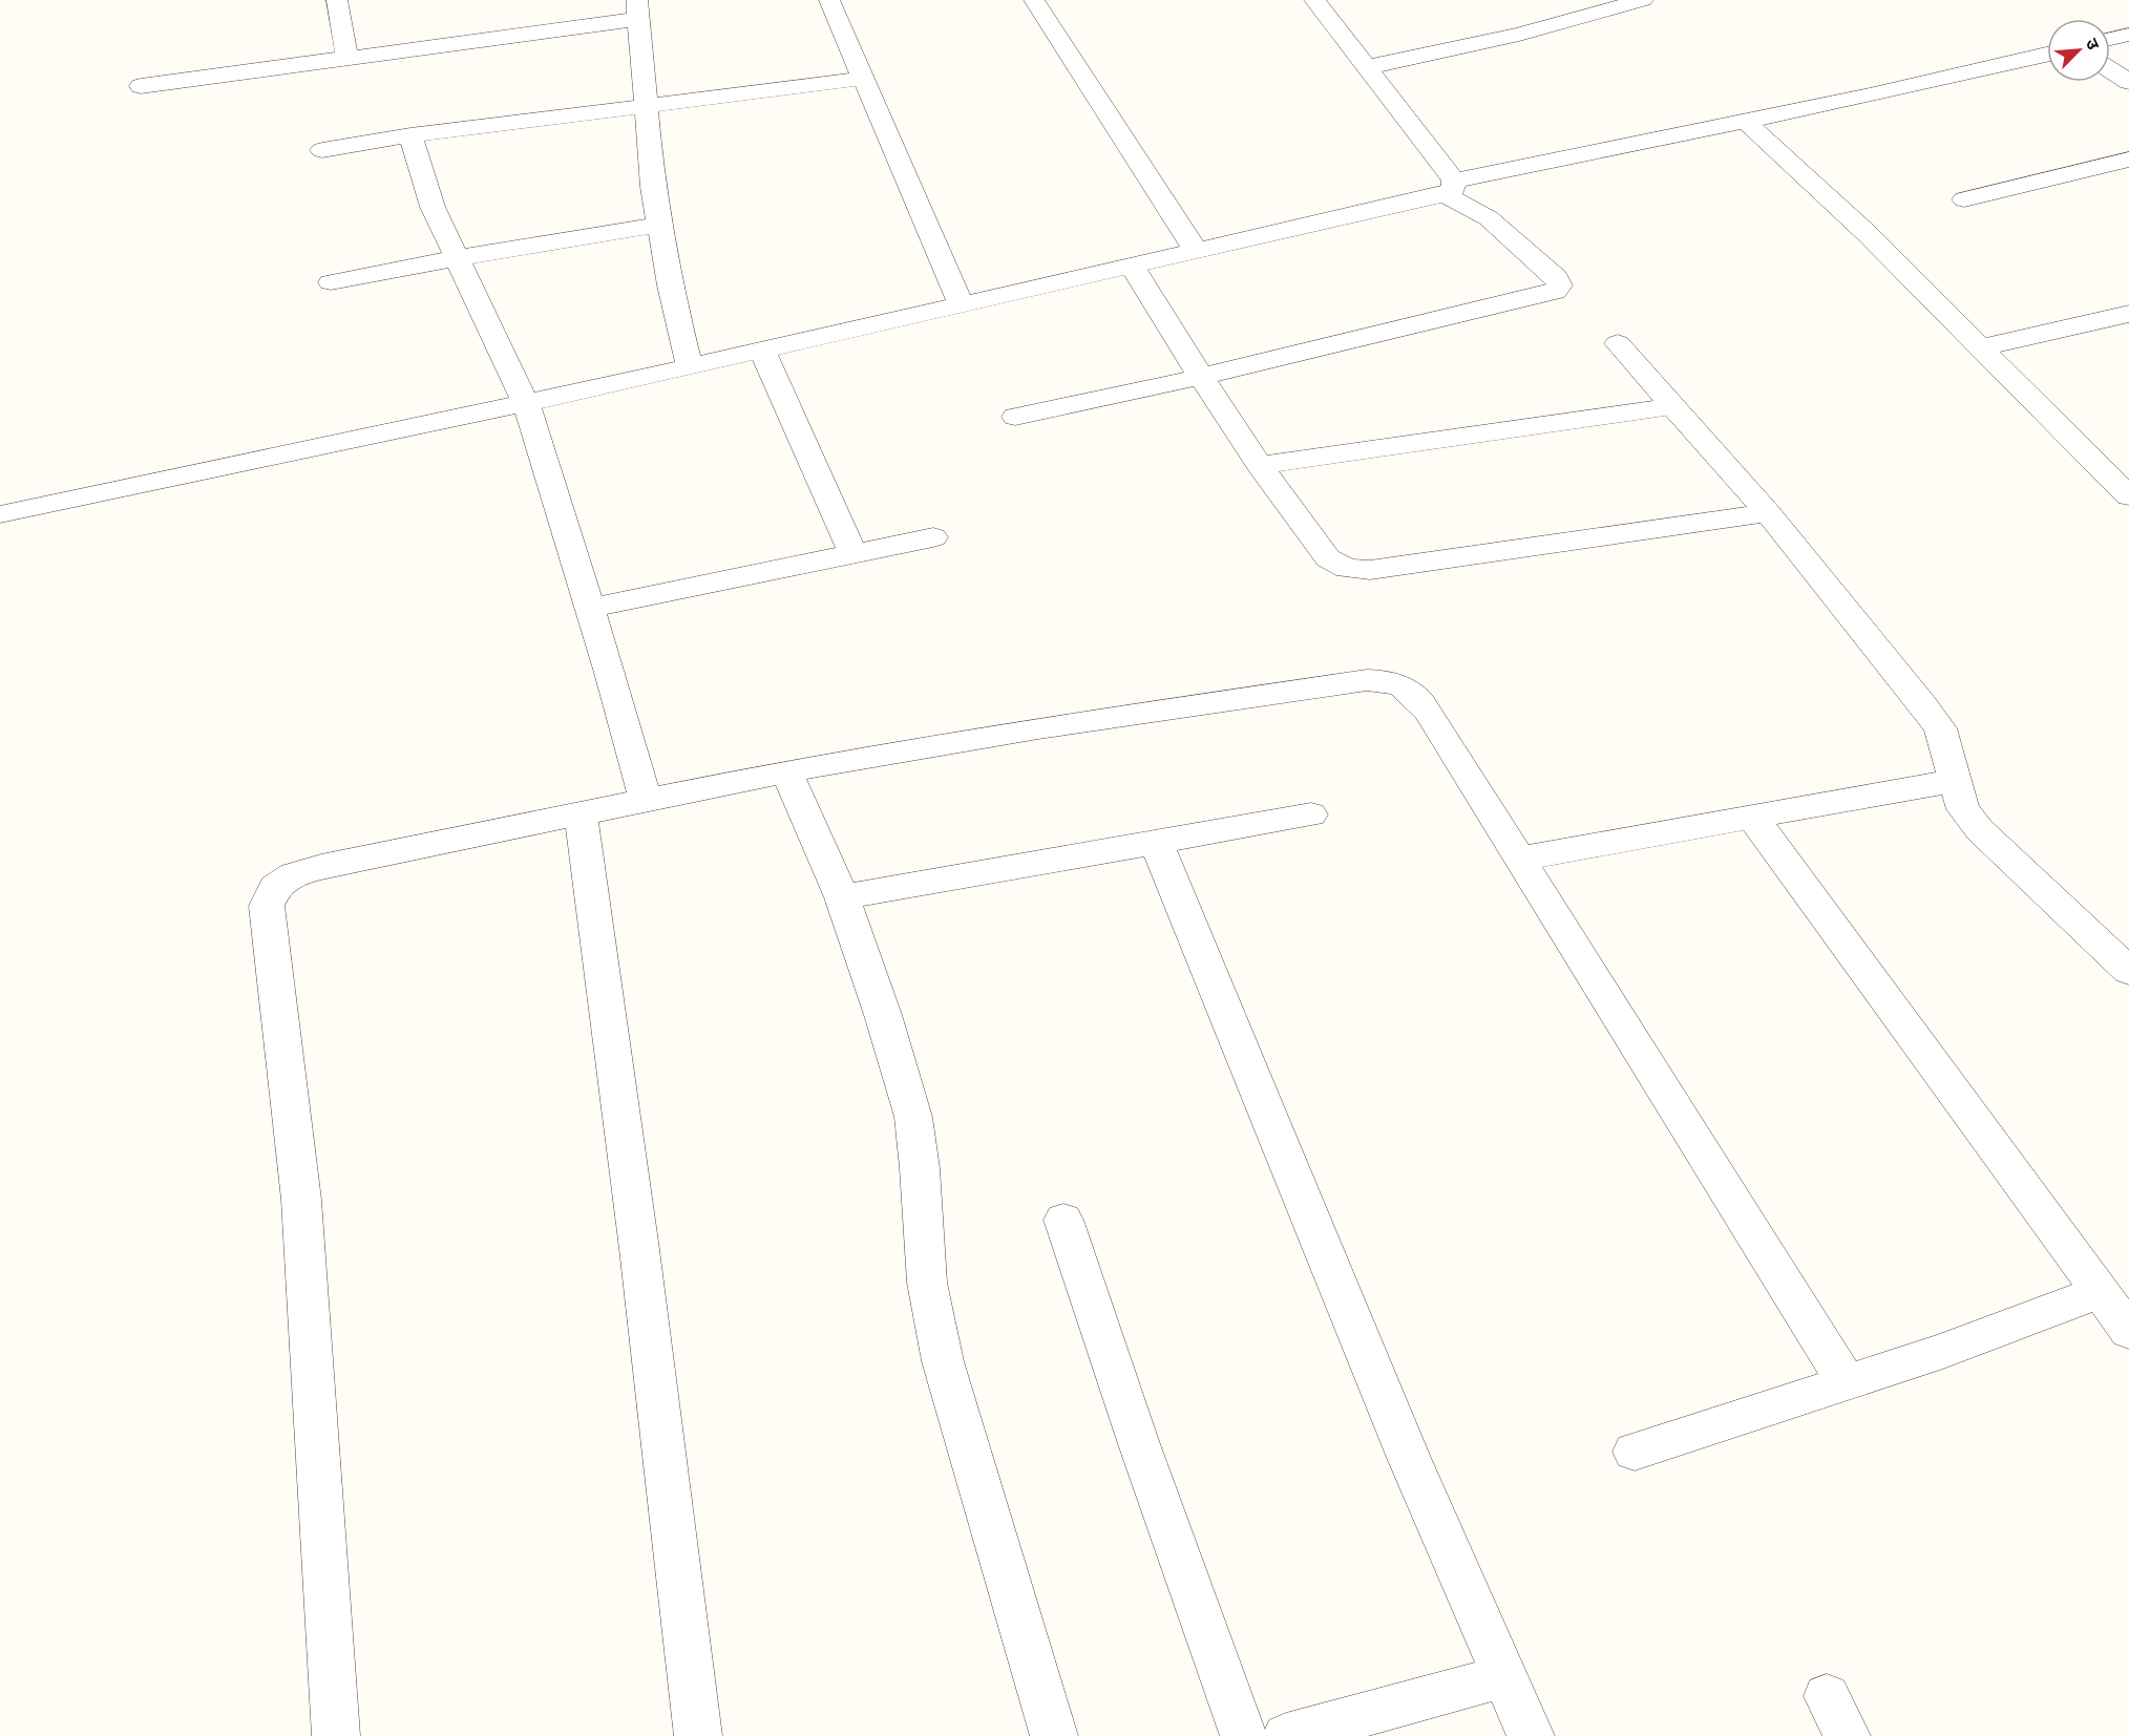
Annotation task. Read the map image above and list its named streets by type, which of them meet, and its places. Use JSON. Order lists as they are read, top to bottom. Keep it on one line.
{"north":"top right"}
